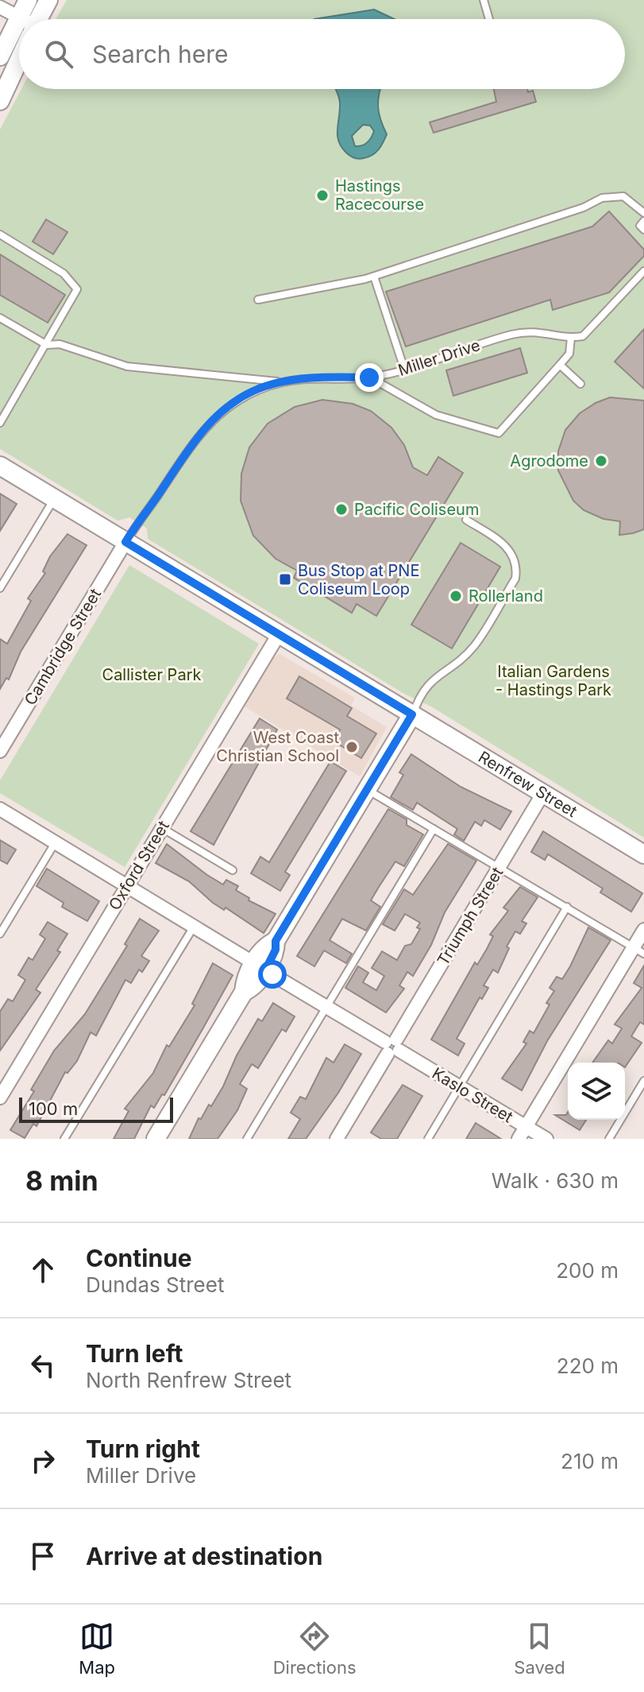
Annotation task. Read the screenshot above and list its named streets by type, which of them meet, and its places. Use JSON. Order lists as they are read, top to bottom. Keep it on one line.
{"streets":{"street":["Cambridge Street","Renfrew Street","Oxford Street","Triumph Street","Kaslo Street"],"lane":["Miller Drive"]},"crossings":[["Miller Drive","Cambridge Street"],["Miller Drive","Renfrew Street"],["Cambridge Street","Renfrew Street"],["Renfrew Street","Oxford Street"],["Renfrew Street","Triumph Street"],["Oxford Street","Kaslo Street"],["Triumph Street","Kaslo Street"]],"parks":["Italian Gardens - Hastings Park","Callister Park"],"places":{"other":["Hastings Racecourse","Agrodome","Pacific Coliseum","Rollerland","West Coast Christian School"],"transit":["Bus Stop at PNE Coliseum Loop"]},"scale_bar":"100 m","page":{"search":"Search here","scale":"100 m","heading":["8 min","Walk · 630 m"],"list":[["Continue","Dundas Street","200 m"],["Turn left","North Renfrew Street","220 m"],["Turn right","Miller Drive","210 m"],"Arrive at destination"],"nav":["Map","Directions","Saved"]}}
